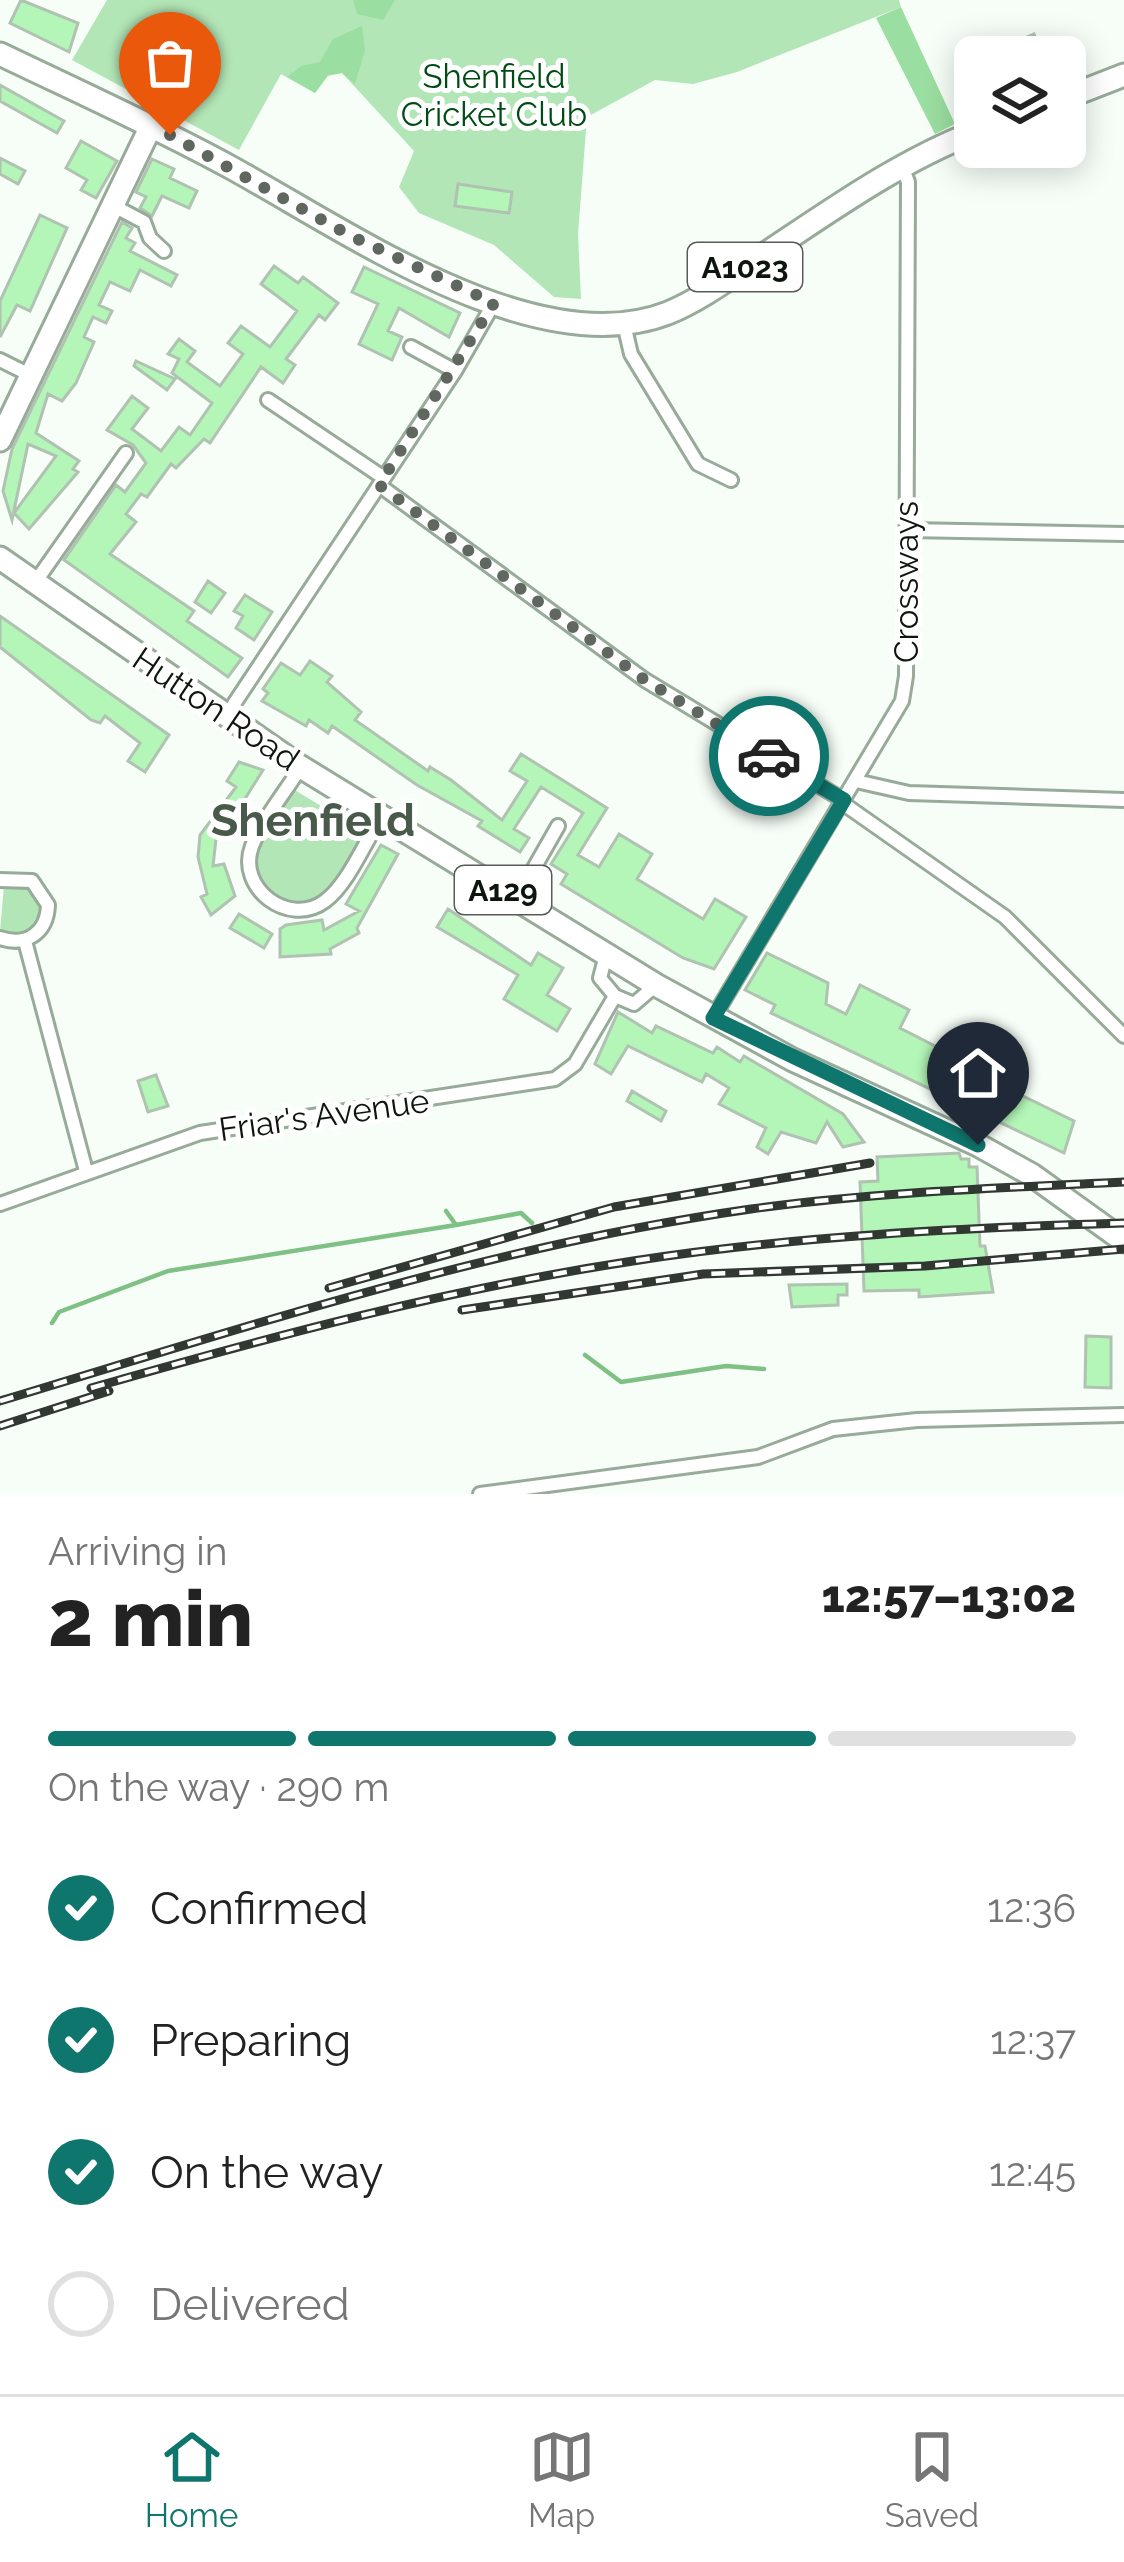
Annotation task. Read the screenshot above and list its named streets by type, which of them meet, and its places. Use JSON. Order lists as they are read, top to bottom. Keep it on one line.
{"streets":{"main road":["A1023","Hutton Road","A129"],"street":["Crossways","Friar's Avenue"]},"crossings":[["A1023","Crossways"],["Crossways","Hutton Road"]],"districts":["Shenfield"],"parks":["Shenfield Cricket Club"],"page":{"heading":["2 min","Arriving in","12:57–13:02"],"bar":"On the way · 290 m","list":[["Confirmed","12:36"],["Preparing","12:37"],["On the way","12:45"],"Delivered"],"tabs":["Home","Map","Saved"]}}
